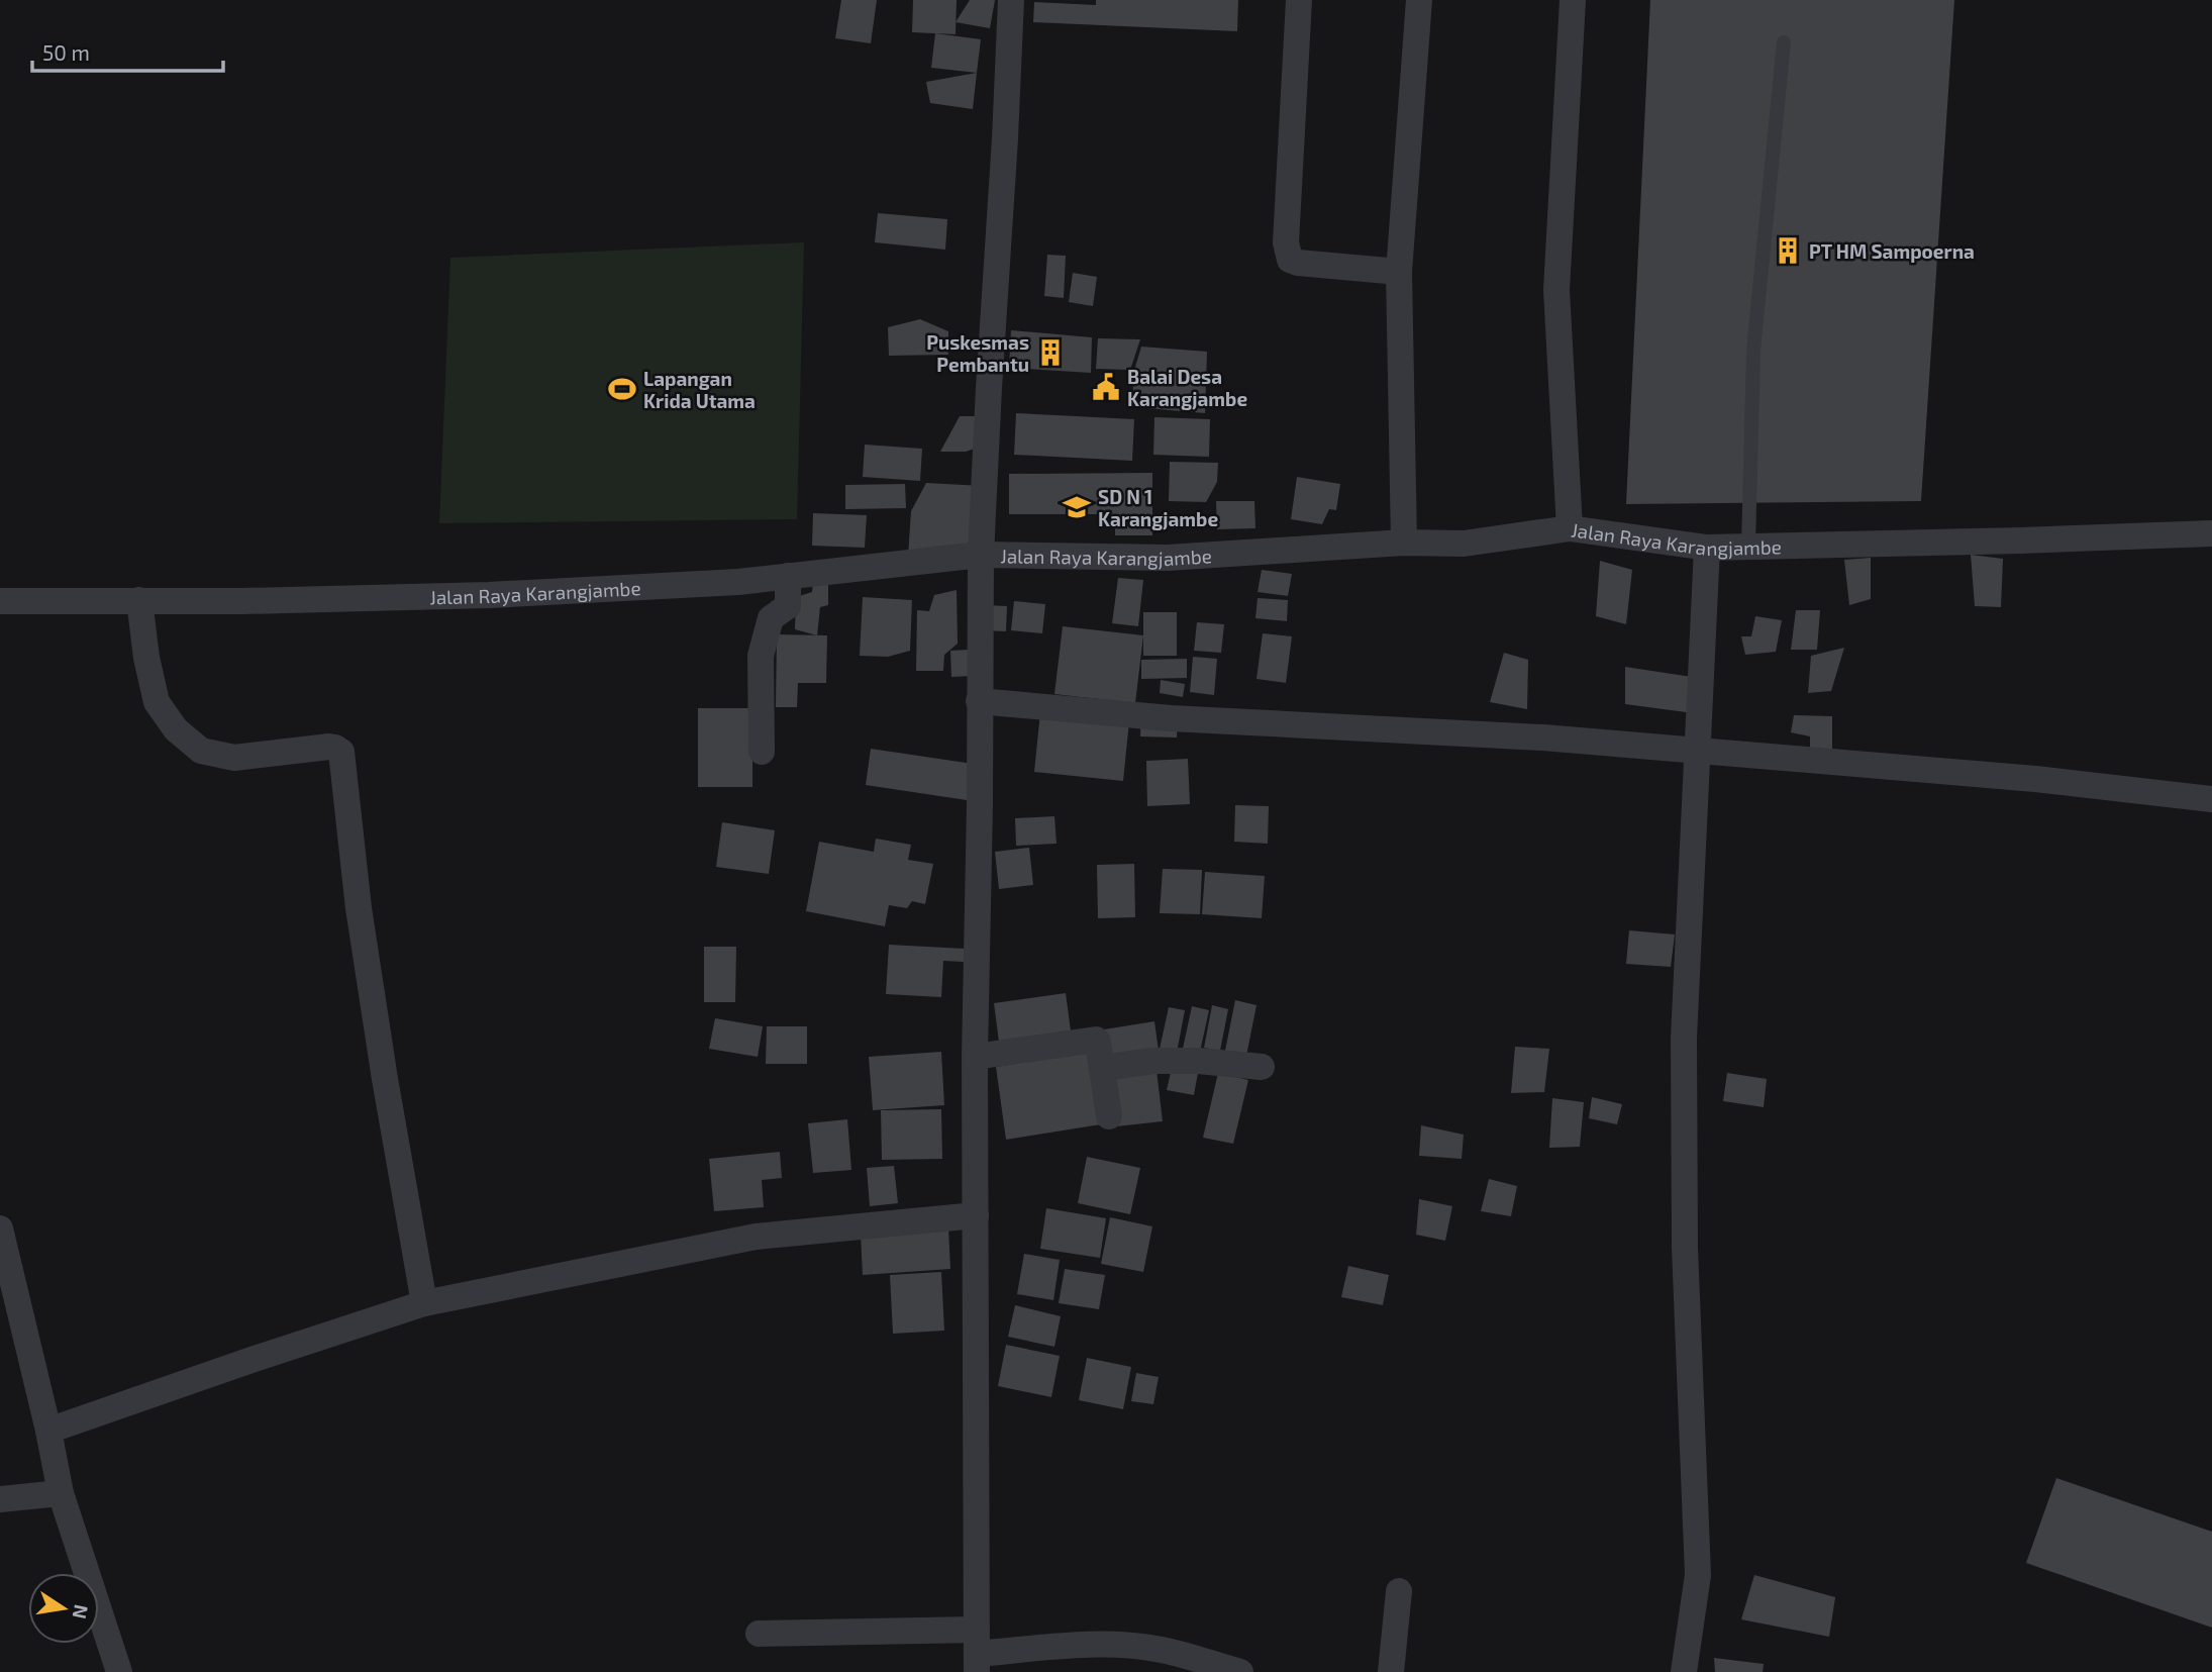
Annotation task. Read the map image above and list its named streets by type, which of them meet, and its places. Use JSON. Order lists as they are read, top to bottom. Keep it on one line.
{"streets":{"street":["Jalan Raya Karangjambe"]},"places":{"building":["PT HM Sampoerna","Puskesmas Pembantu"],"public building":["Balai Desa Karangjambe"],"sports":["Lapangan Krida Utama"],"school or university":["SD N 1 Karangjambe"]},"scale_bar":"50 m","north":"right"}
